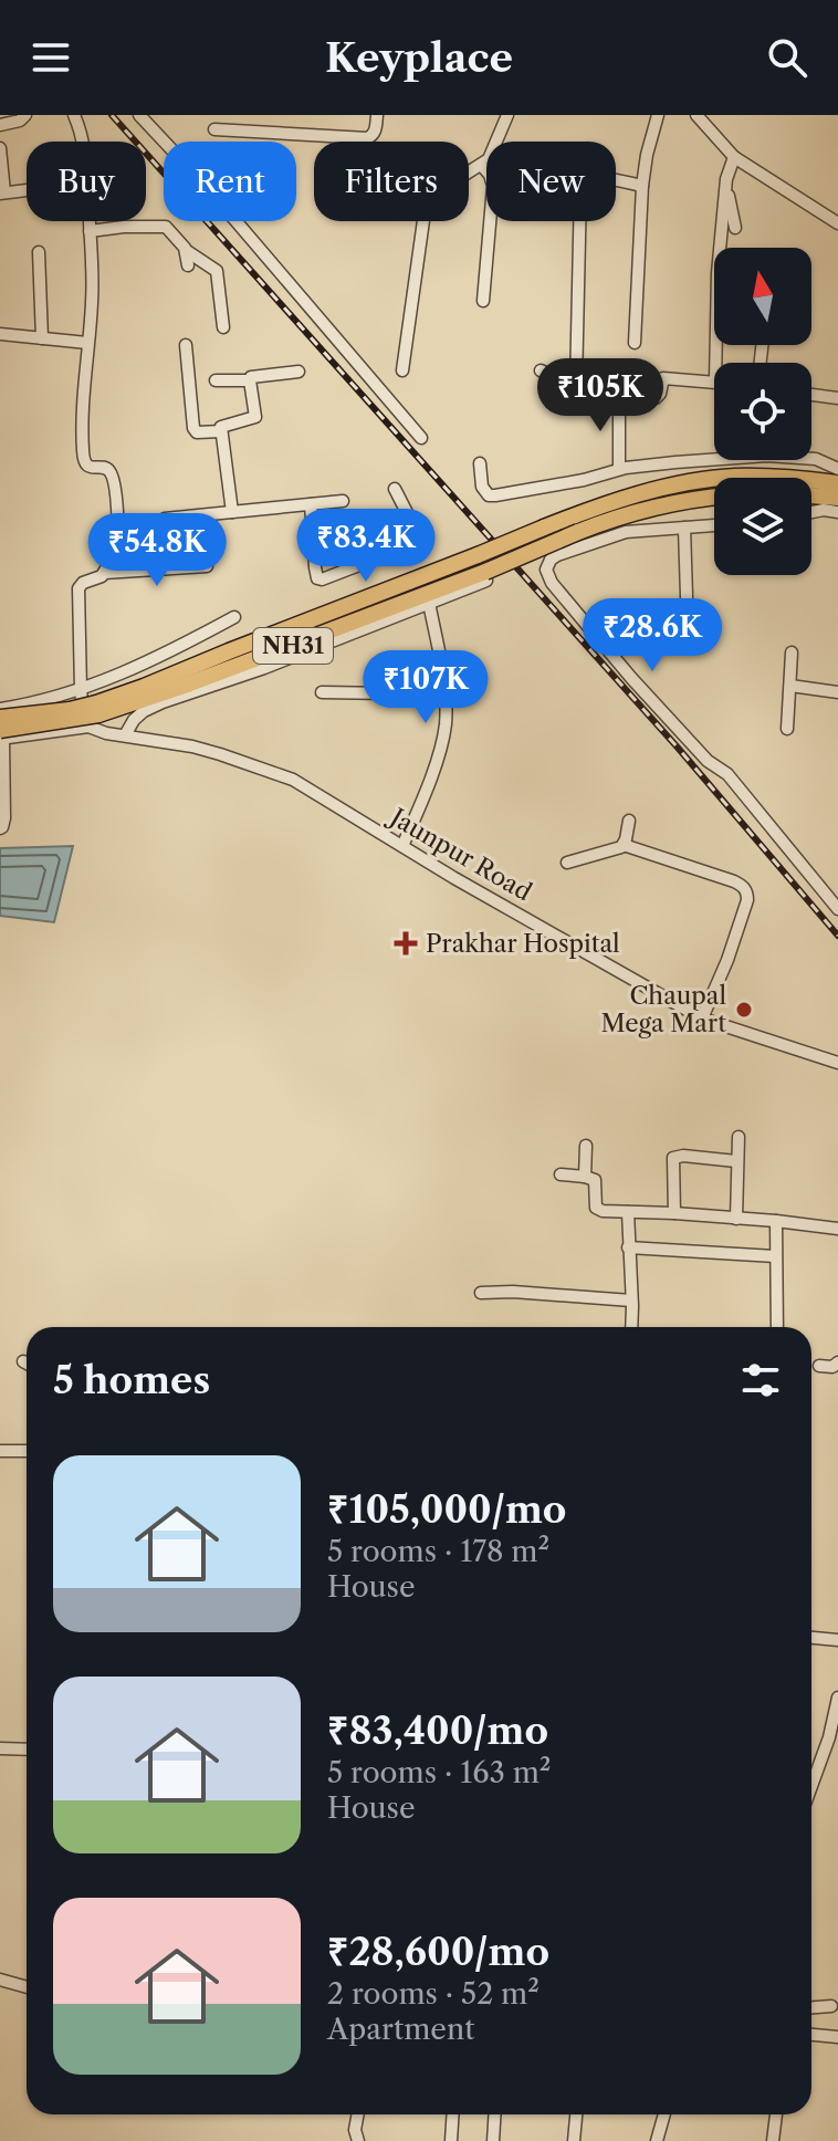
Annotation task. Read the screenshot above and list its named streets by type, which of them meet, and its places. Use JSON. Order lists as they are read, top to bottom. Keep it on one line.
{"streets":{"highway":["NH31"],"street":["Jaunpur Road"]},"crossings":[["NH31","Jaunpur Road"]],"places":{"health":["Prakhar Hospital"],"other":["Chaupal Mega Mart"]},"north":"top","page":{"header":"Keyplace","chip":["Buy","Rent","Filters","New"],"price":["₹105K","₹83.4K","₹54.8K","₹28.6K","₹107K"],"heading":"5 homes","list":[{"name":"₹105,000/mo","note":"5 rooms · 178 m² · House"},{"name":"₹83,400/mo","note":"5 rooms · 163 m² · House"},{"name":"₹28,600/mo","note":"2 rooms · 52 m² · Apartment"}]}}
